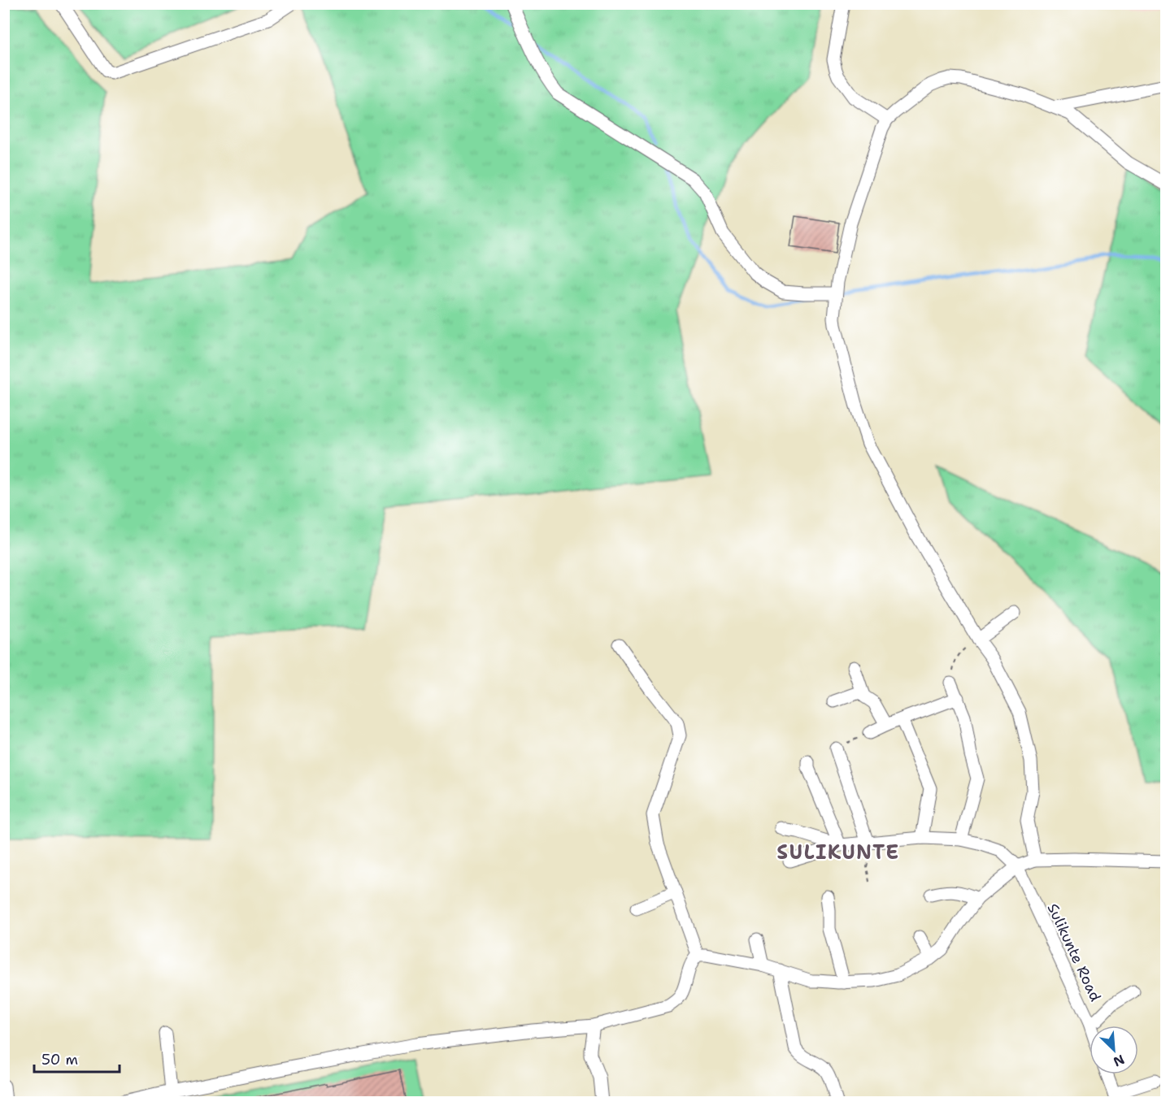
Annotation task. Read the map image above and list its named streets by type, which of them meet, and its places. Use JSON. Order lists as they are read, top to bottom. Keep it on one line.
{"streets":{"street":["Sulikunte Road"]},"districts":["SULIKUNTE"],"scale_bar":"50 m","north":"bottom right"}
